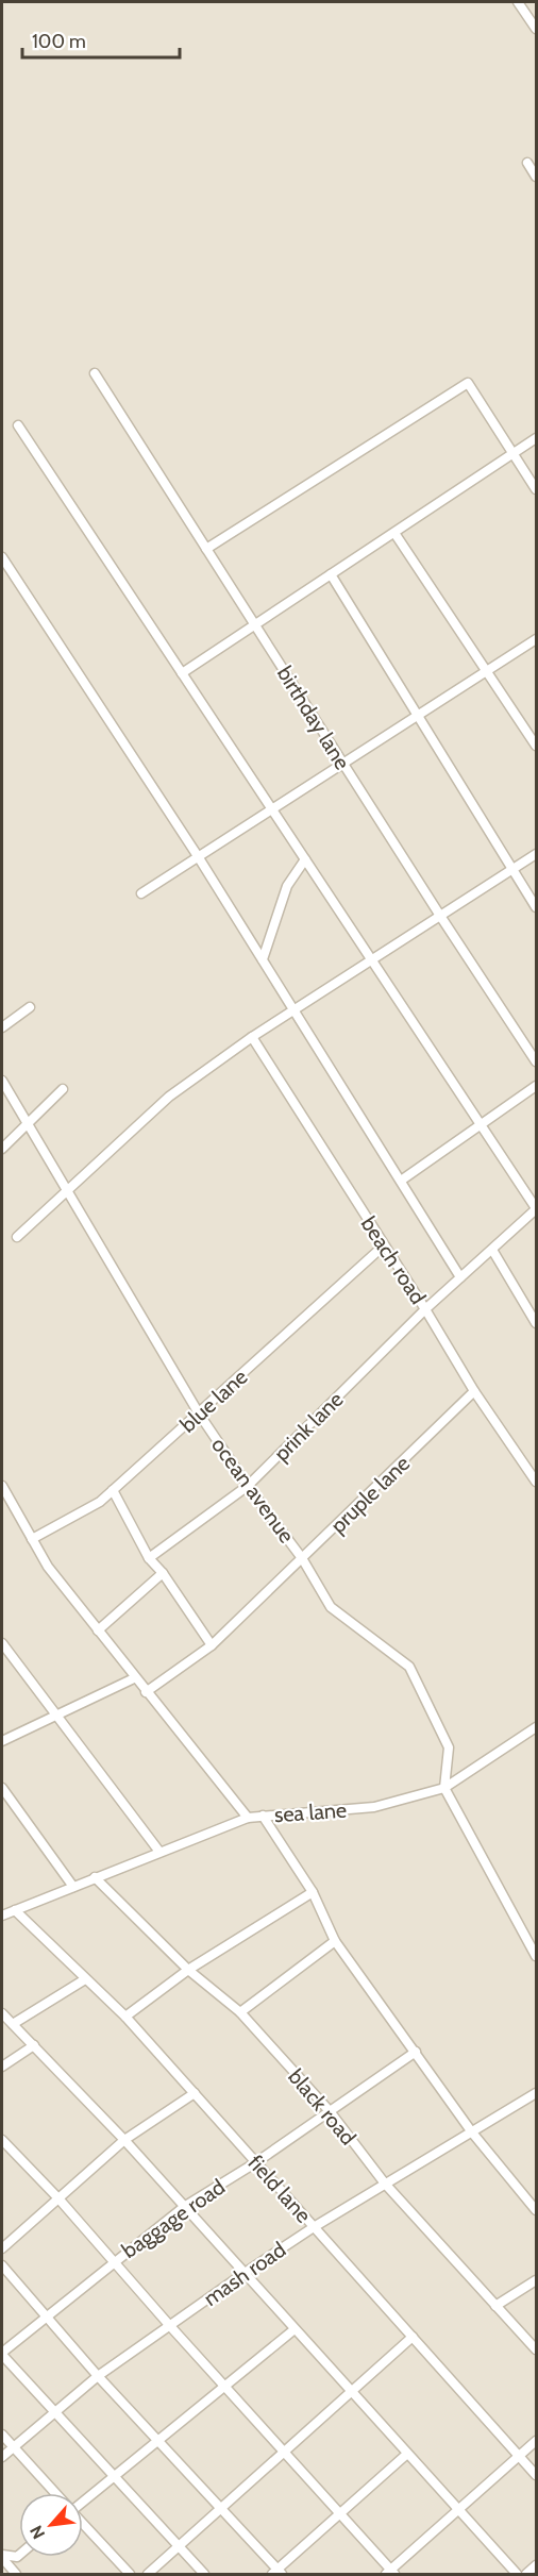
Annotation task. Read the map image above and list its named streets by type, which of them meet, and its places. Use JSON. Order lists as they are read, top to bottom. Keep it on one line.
{"streets":{"street":["birthday lane","beach road","blue lane","prink lane","ocean avenue","pruple lane","sea lane","black road","field lane","baggage road","mash road"]},"crossings":[["beach road","blue lane"],["beach road","prink lane"],["beach road","pruple lane"],["blue lane","ocean avenue"],["prink lane","ocean avenue"],["ocean avenue","pruple lane"],["ocean avenue","sea lane"],["sea lane","black road"],["sea lane","field lane"],["black road","baggage road"],["black road","mash road"],["field lane","baggage road"],["field lane","mash road"]],"scale_bar":"100 m","north":"bottom left"}
